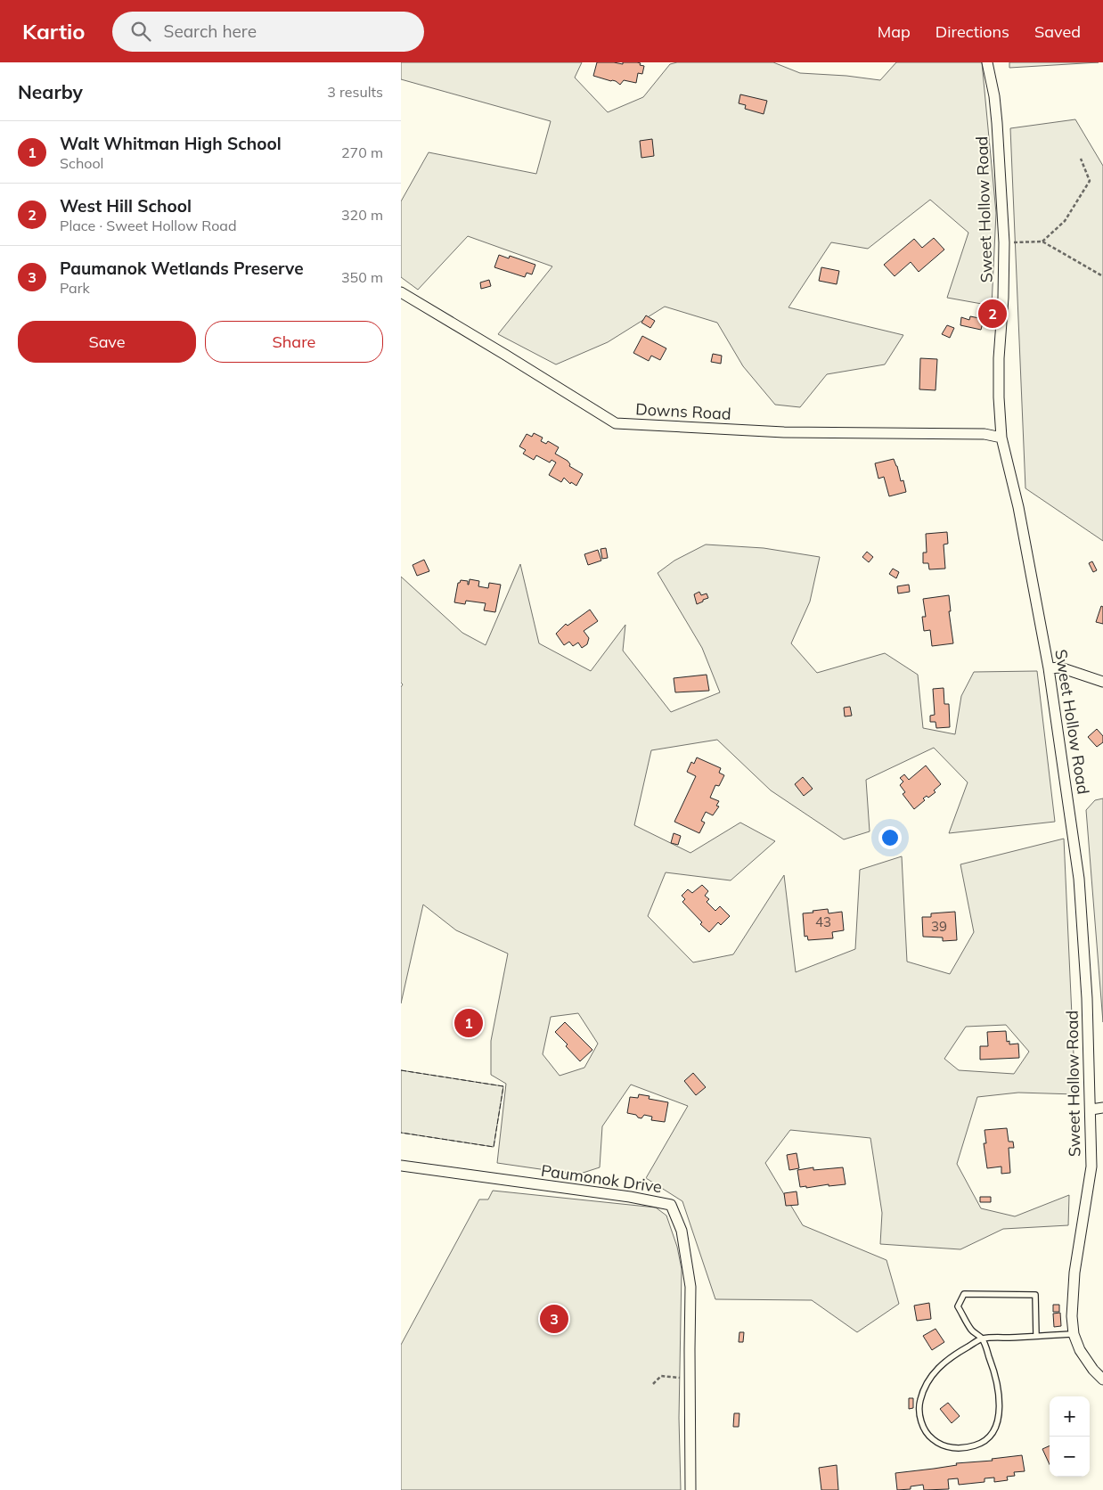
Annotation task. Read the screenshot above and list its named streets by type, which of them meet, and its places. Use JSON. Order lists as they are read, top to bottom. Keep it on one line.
{"streets":{"street":["Sweet Hollow Road","Downs Road","Paumonok Drive"]},"crossings":[["Sweet Hollow Road","Downs Road"]],"house_numbers":["43","39"],"page":{"header":"Kartio","search":"Search here","nav":["Map","Directions","Saved"],"heading":["Nearby","3 results"],"list":[{"mark":"1","name":"Walt Whitman High School","note":"School","value":"270 m"},{"mark":"2","name":"West Hill School","note":"Place · Sweet Hollow Road","value":"320 m"},{"mark":"3","name":"Paumanok Wetlands Preserve","note":"Park","value":"350 m"}],"pins":["2","1","3"],"buttons":["Save","Share"],"map_buttons":["+","−"]}}
